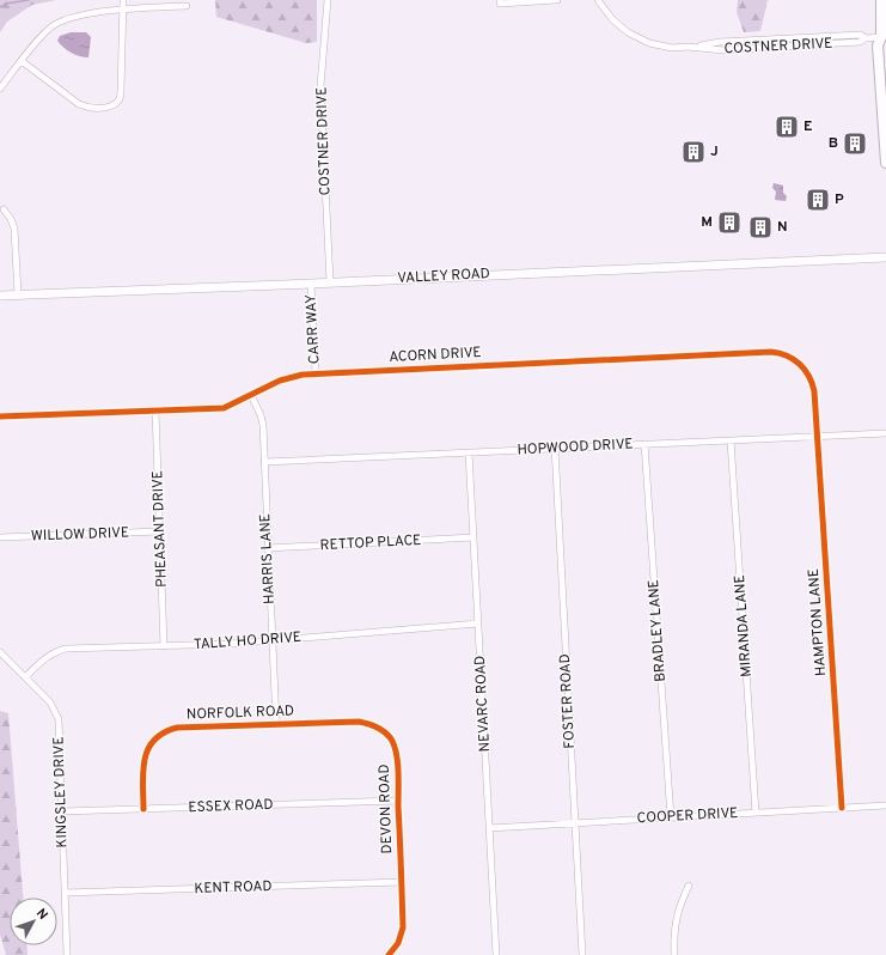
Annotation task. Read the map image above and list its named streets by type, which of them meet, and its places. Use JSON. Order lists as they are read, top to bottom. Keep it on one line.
{"streets":{"street":["COSTNER DRIVE","VALLEY ROAD","CARR WAY","ACORN DRIVE","HOPWOOD DRIVE","PHEASANT DRIVE","WILLOW DRIVE","RETTOP PLACE","HARRIS LANE","HAMPTON LANE","MIRANDA LANE","BRADLEY LANE","TALLY HO DRIVE","FOSTER ROAD","NEVARC ROAD","NORFOLK ROAD","KINGSLEY DRIVE","ESSEX ROAD","DEVON ROAD","COOPER DRIVE","KENT ROAD"]},"crossings":[["COSTNER DRIVE","VALLEY ROAD"],["VALLEY ROAD","CARR WAY"],["CARR WAY","ACORN DRIVE"],["ACORN DRIVE","HOPWOOD DRIVE"],["ACORN DRIVE","PHEASANT DRIVE"],["ACORN DRIVE","HARRIS LANE"],["ACORN DRIVE","HAMPTON LANE"],["HOPWOOD DRIVE","HARRIS LANE"],["HOPWOOD DRIVE","HAMPTON LANE"],["HOPWOOD DRIVE","MIRANDA LANE"],["HOPWOOD DRIVE","BRADLEY LANE"],["HOPWOOD DRIVE","FOSTER ROAD"],["HOPWOOD DRIVE","NEVARC ROAD"],["PHEASANT DRIVE","WILLOW DRIVE"],["PHEASANT DRIVE","TALLY HO DRIVE"],["RETTOP PLACE","HARRIS LANE"],["RETTOP PLACE","NEVARC ROAD"],["HARRIS LANE","TALLY HO DRIVE"],["HARRIS LANE","NORFOLK ROAD"],["HAMPTON LANE","COOPER DRIVE"],["MIRANDA LANE","COOPER DRIVE"],["BRADLEY LANE","COOPER DRIVE"],["TALLY HO DRIVE","NEVARC ROAD"],["TALLY HO DRIVE","KINGSLEY DRIVE"],["FOSTER ROAD","COOPER DRIVE"],["NEVARC ROAD","COOPER DRIVE"],["NORFOLK ROAD","ESSEX ROAD"],["NORFOLK ROAD","DEVON ROAD"],["KINGSLEY DRIVE","ESSEX ROAD"],["KINGSLEY DRIVE","KENT ROAD"],["ESSEX ROAD","DEVON ROAD"],["DEVON ROAD","KENT ROAD"]],"places":{"building":["E","B","J","P","M","N"]},"north":"top right"}
